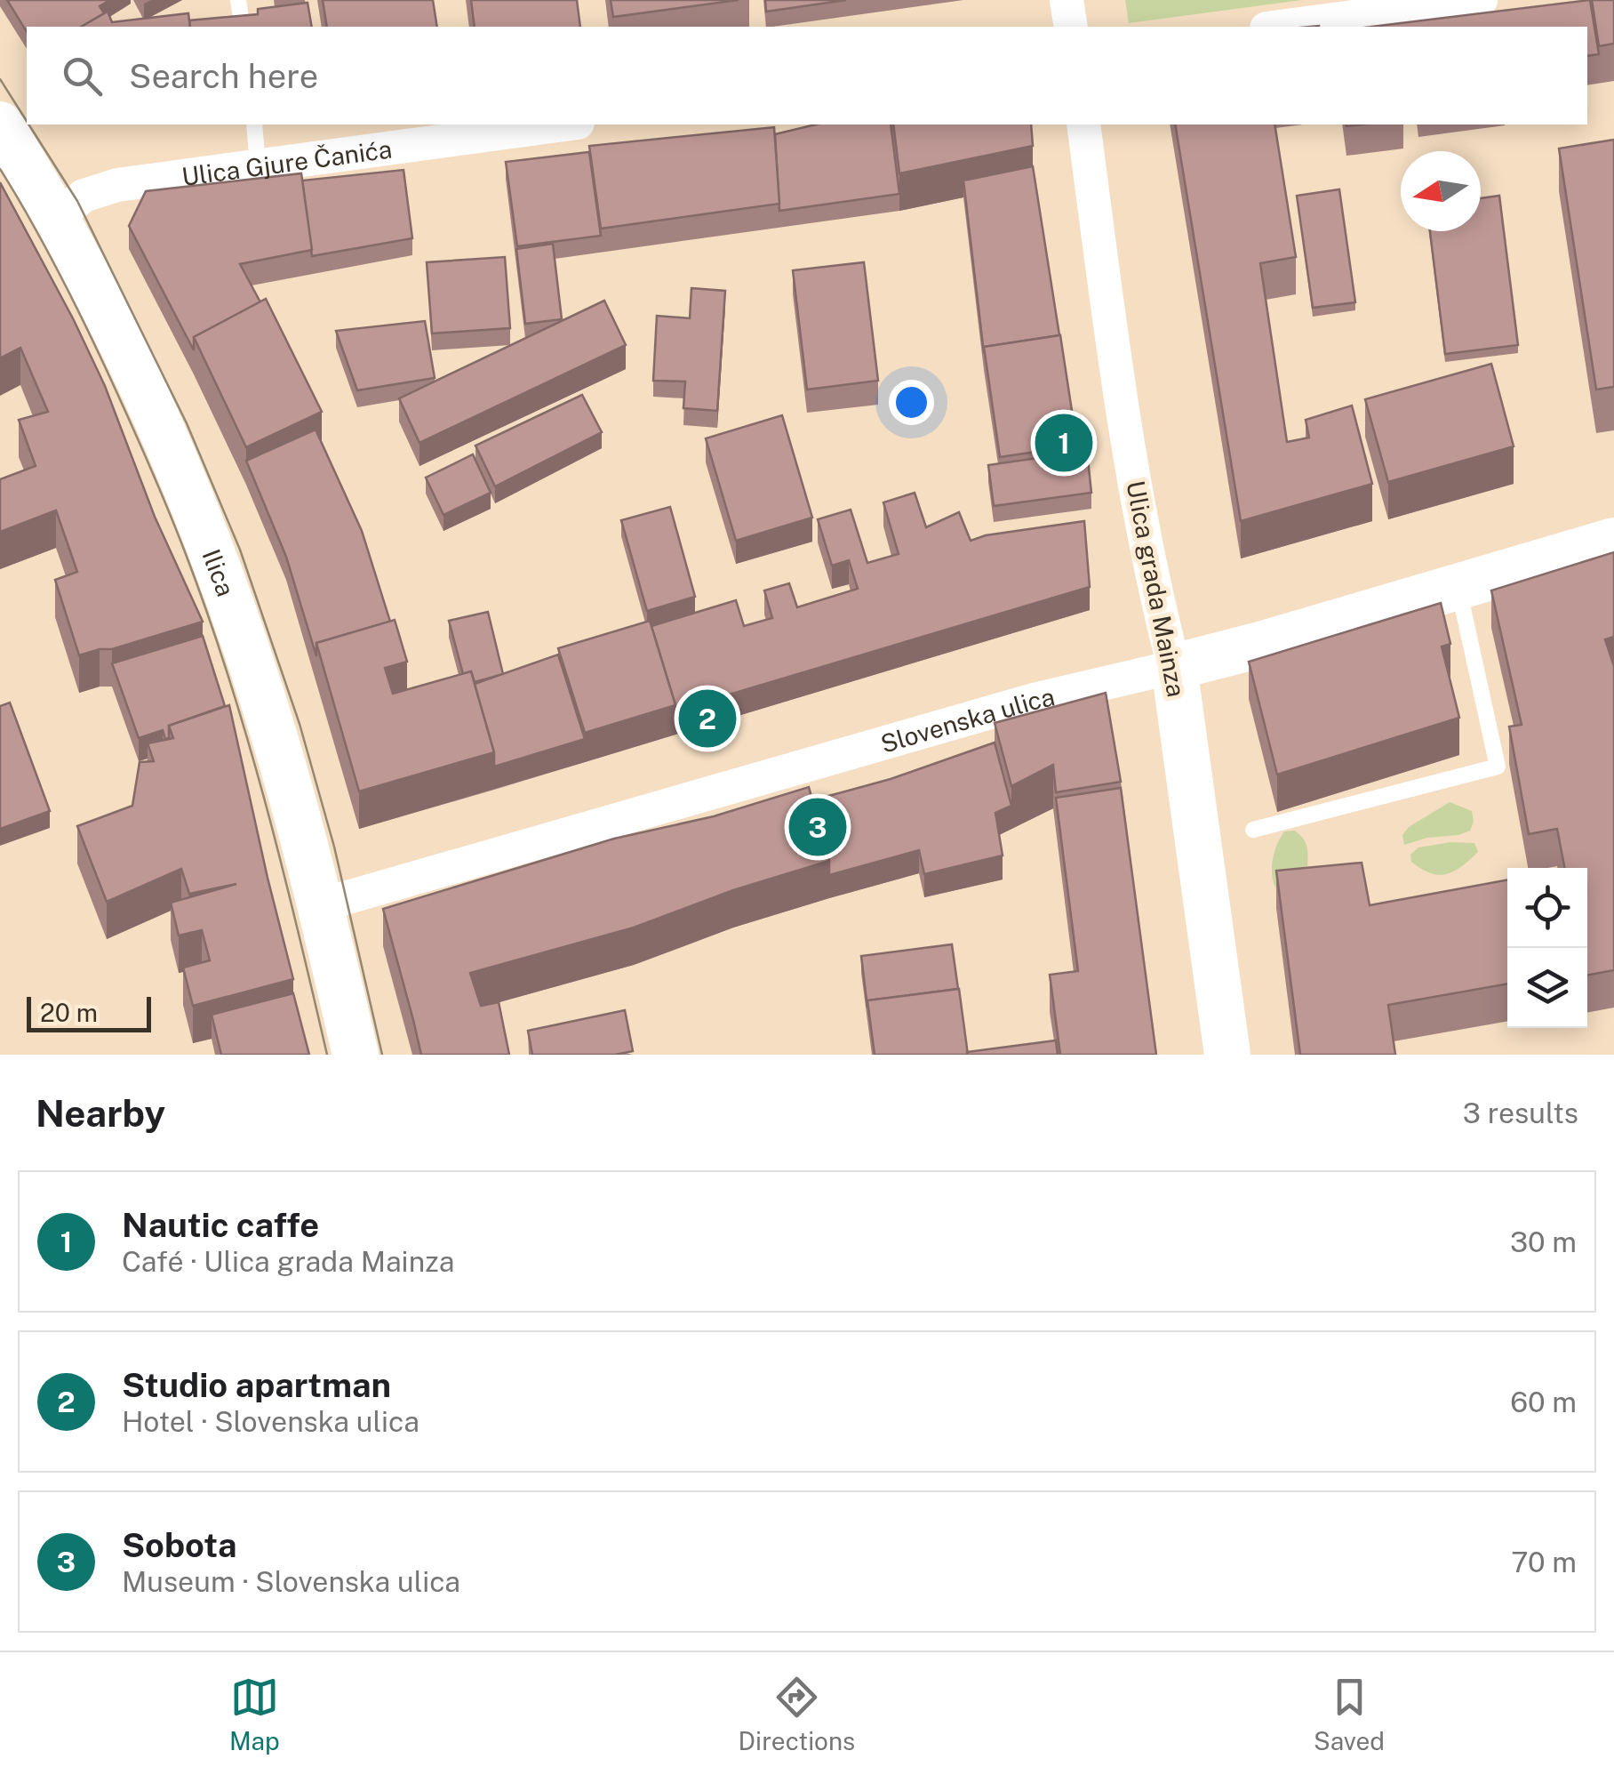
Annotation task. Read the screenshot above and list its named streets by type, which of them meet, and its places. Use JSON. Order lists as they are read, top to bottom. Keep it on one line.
{"streets":{"main road":["Ilica","Ulica grada Mainza","Slovenska ulica"],"street":["Ulica Gjure Čanića"]},"crossings":[["Ulica Gjure Čanića","Ilica"],["Ilica","Slovenska ulica"],["Ulica grada Mainza","Slovenska ulica"]],"scale_bar":"20 m","north":"left","page":{"search":"Search here","pins":["1","2","3"],"scale":"20 m","heading":["Nearby","3 results"],"list":[{"mark":"1","name":"Nautic caffe","note":"Café · Ulica grada Mainza","value":"30 m"},{"mark":"2","name":"Studio apartman","note":"Hotel · Slovenska ulica","value":"60 m"},{"mark":"3","name":"Sobota","note":"Museum · Slovenska ulica","value":"70 m"}],"nav":["Map","Directions","Saved"]}}
